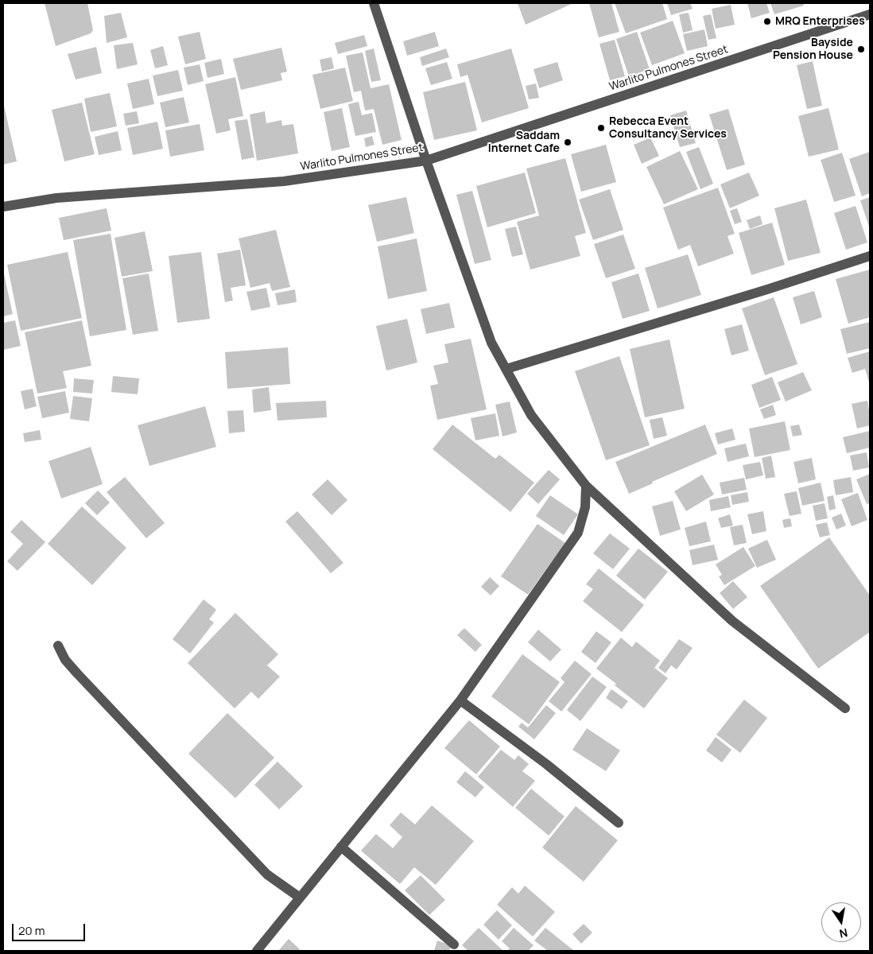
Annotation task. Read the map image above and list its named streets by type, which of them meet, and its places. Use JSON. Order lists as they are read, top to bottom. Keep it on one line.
{"streets":{"street":["Warlito Pulmones Street"]},"places":["MRQ Enterprises","Bayside Pension House","Rebecca Event Consultancy Services","Saddam Internet Cafe"],"scale_bar":"20 m","north":"bottom"}
